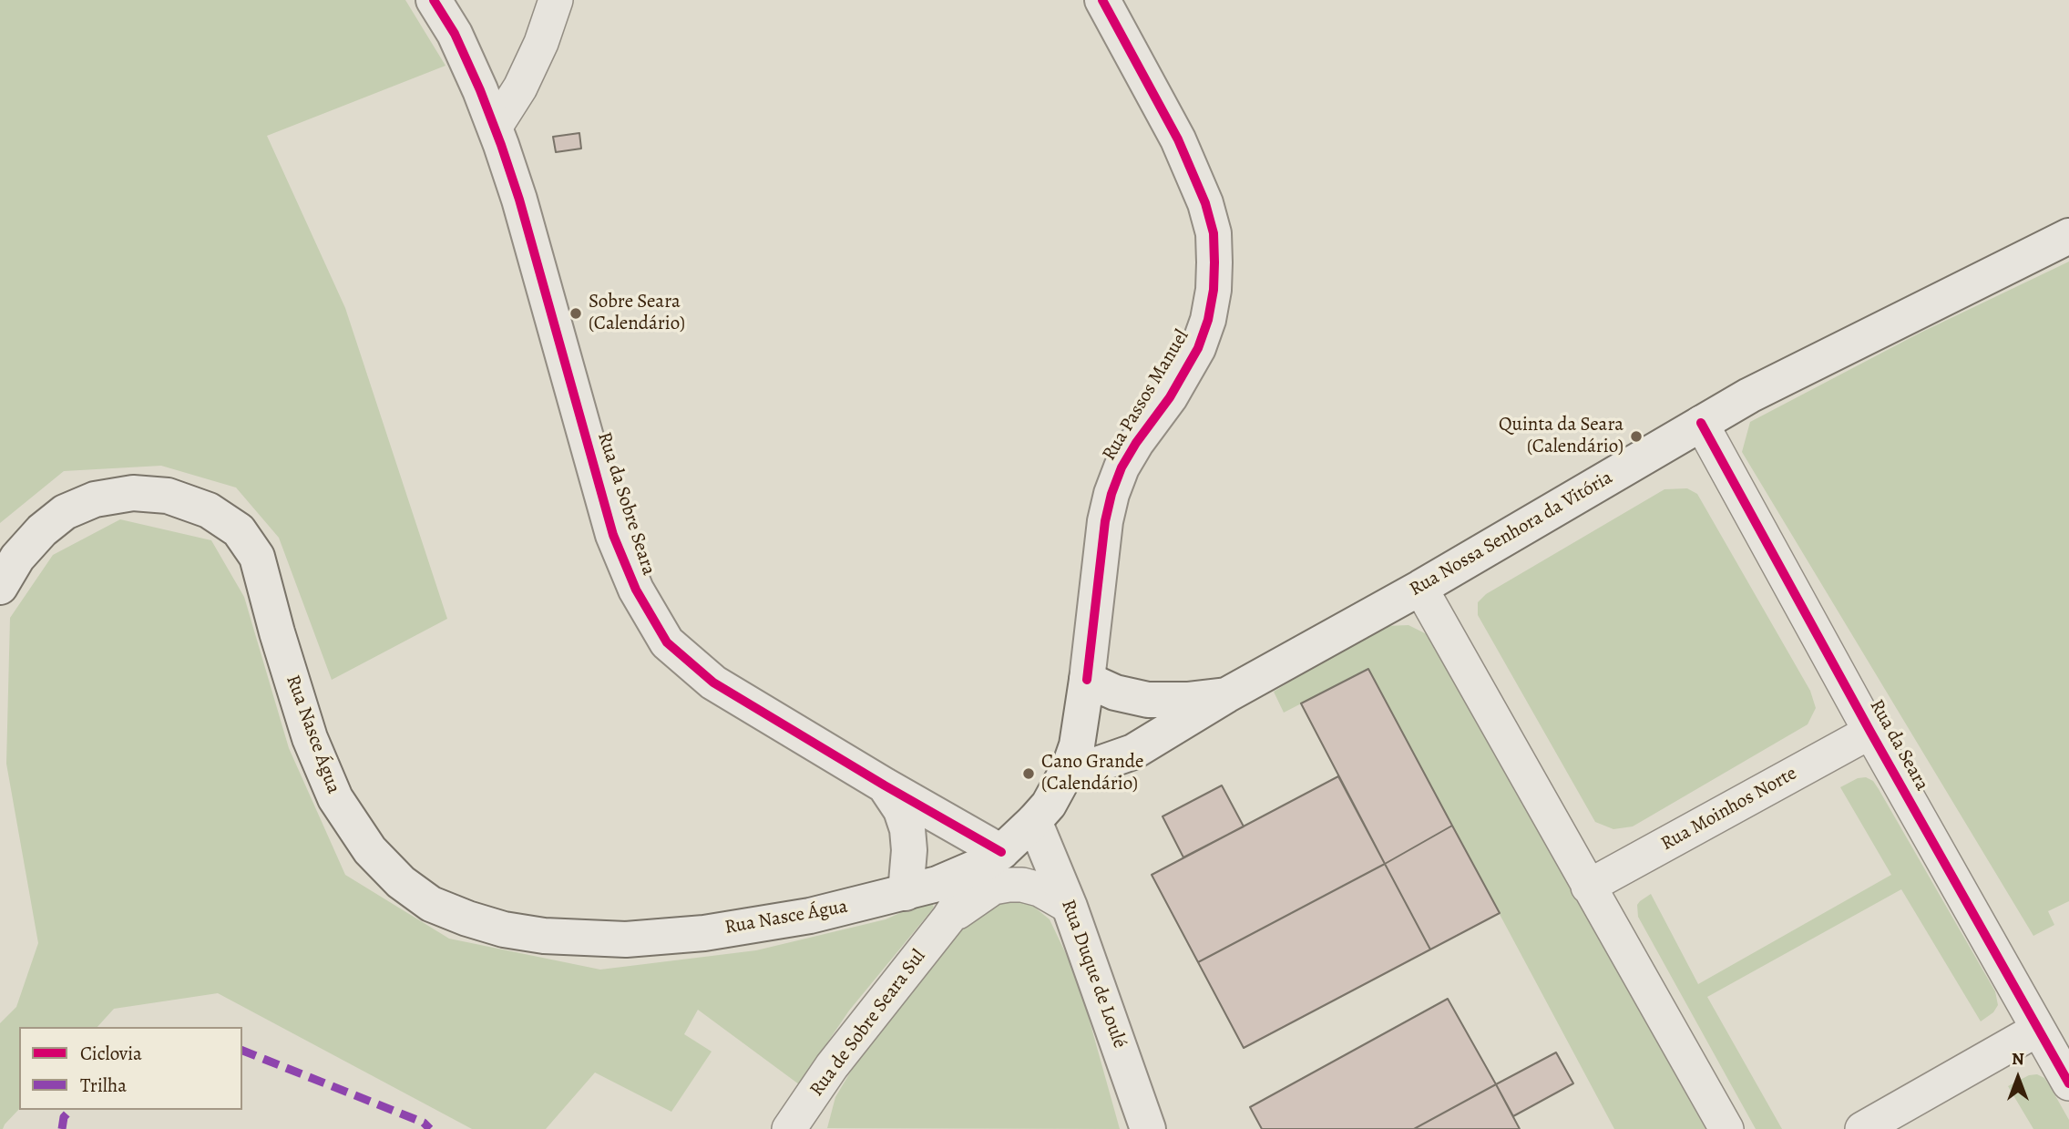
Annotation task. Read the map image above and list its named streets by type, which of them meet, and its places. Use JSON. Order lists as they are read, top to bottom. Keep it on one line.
{"streets":{"main road":["Rua Passos Manuel","Rua da Sobre Seara","Rua Nossa Senhora da Vitória","Rua Nasce Água","Rua Duque de Loulé"],"street":["Rua da Seara","Rua Moinhos Norte","Rua de Sobre Seara Sul"]},"crossings":[["Rua Passos Manuel","Rua da Sobre Seara"],["Rua Passos Manuel","Rua Nossa Senhora da Vitória"],["Rua Passos Manuel","Rua Nasce Água"],["Rua Passos Manuel","Rua Duque de Loulé"],["Rua Passos Manuel","Rua de Sobre Seara Sul"],["Rua da Sobre Seara","Rua Nasce Água"],["Rua da Sobre Seara","Rua de Sobre Seara Sul"],["Rua Nossa Senhora da Vitória","Rua da Seara"],["Rua da Seara","Rua Moinhos Norte"],["Rua Duque de Loulé","Rua de Sobre Seara Sul"]],"places":["Sobre Seara (Calendário)","Quinta da Seara (Calendário)","Cano Grande (Calendário)"],"legend":["Ciclovia","Trilha"],"north":"top"}
